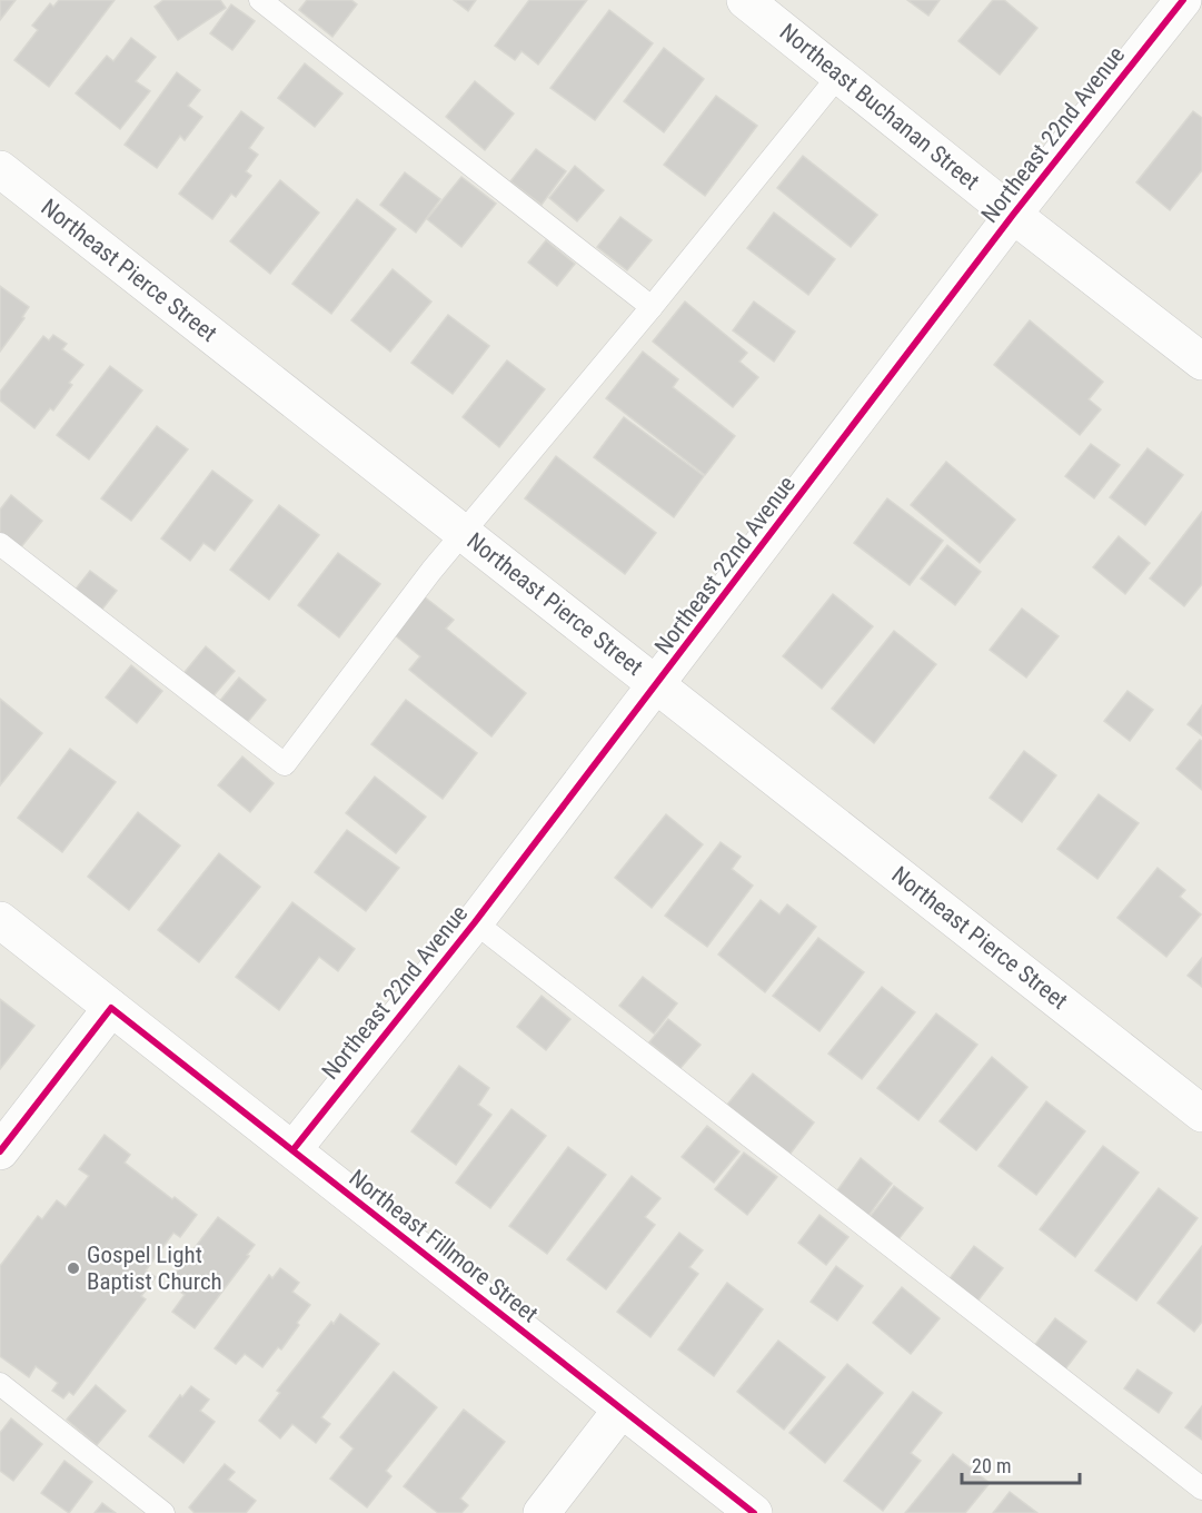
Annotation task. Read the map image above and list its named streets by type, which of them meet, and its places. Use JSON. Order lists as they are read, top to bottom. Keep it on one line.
{"streets":{"street":["Northeast Buchanan Street","Northeast 22nd Avenue","Northeast Pierce Street","Northeast Fillmore Street"]},"crossings":[["Northeast Buchanan Street","Northeast 22nd Avenue"],["Northeast 22nd Avenue","Northeast Pierce Street"],["Northeast 22nd Avenue","Northeast Fillmore Street"]],"places":["Gospel Light Baptist Church"],"scale_bar":"20 m"}
